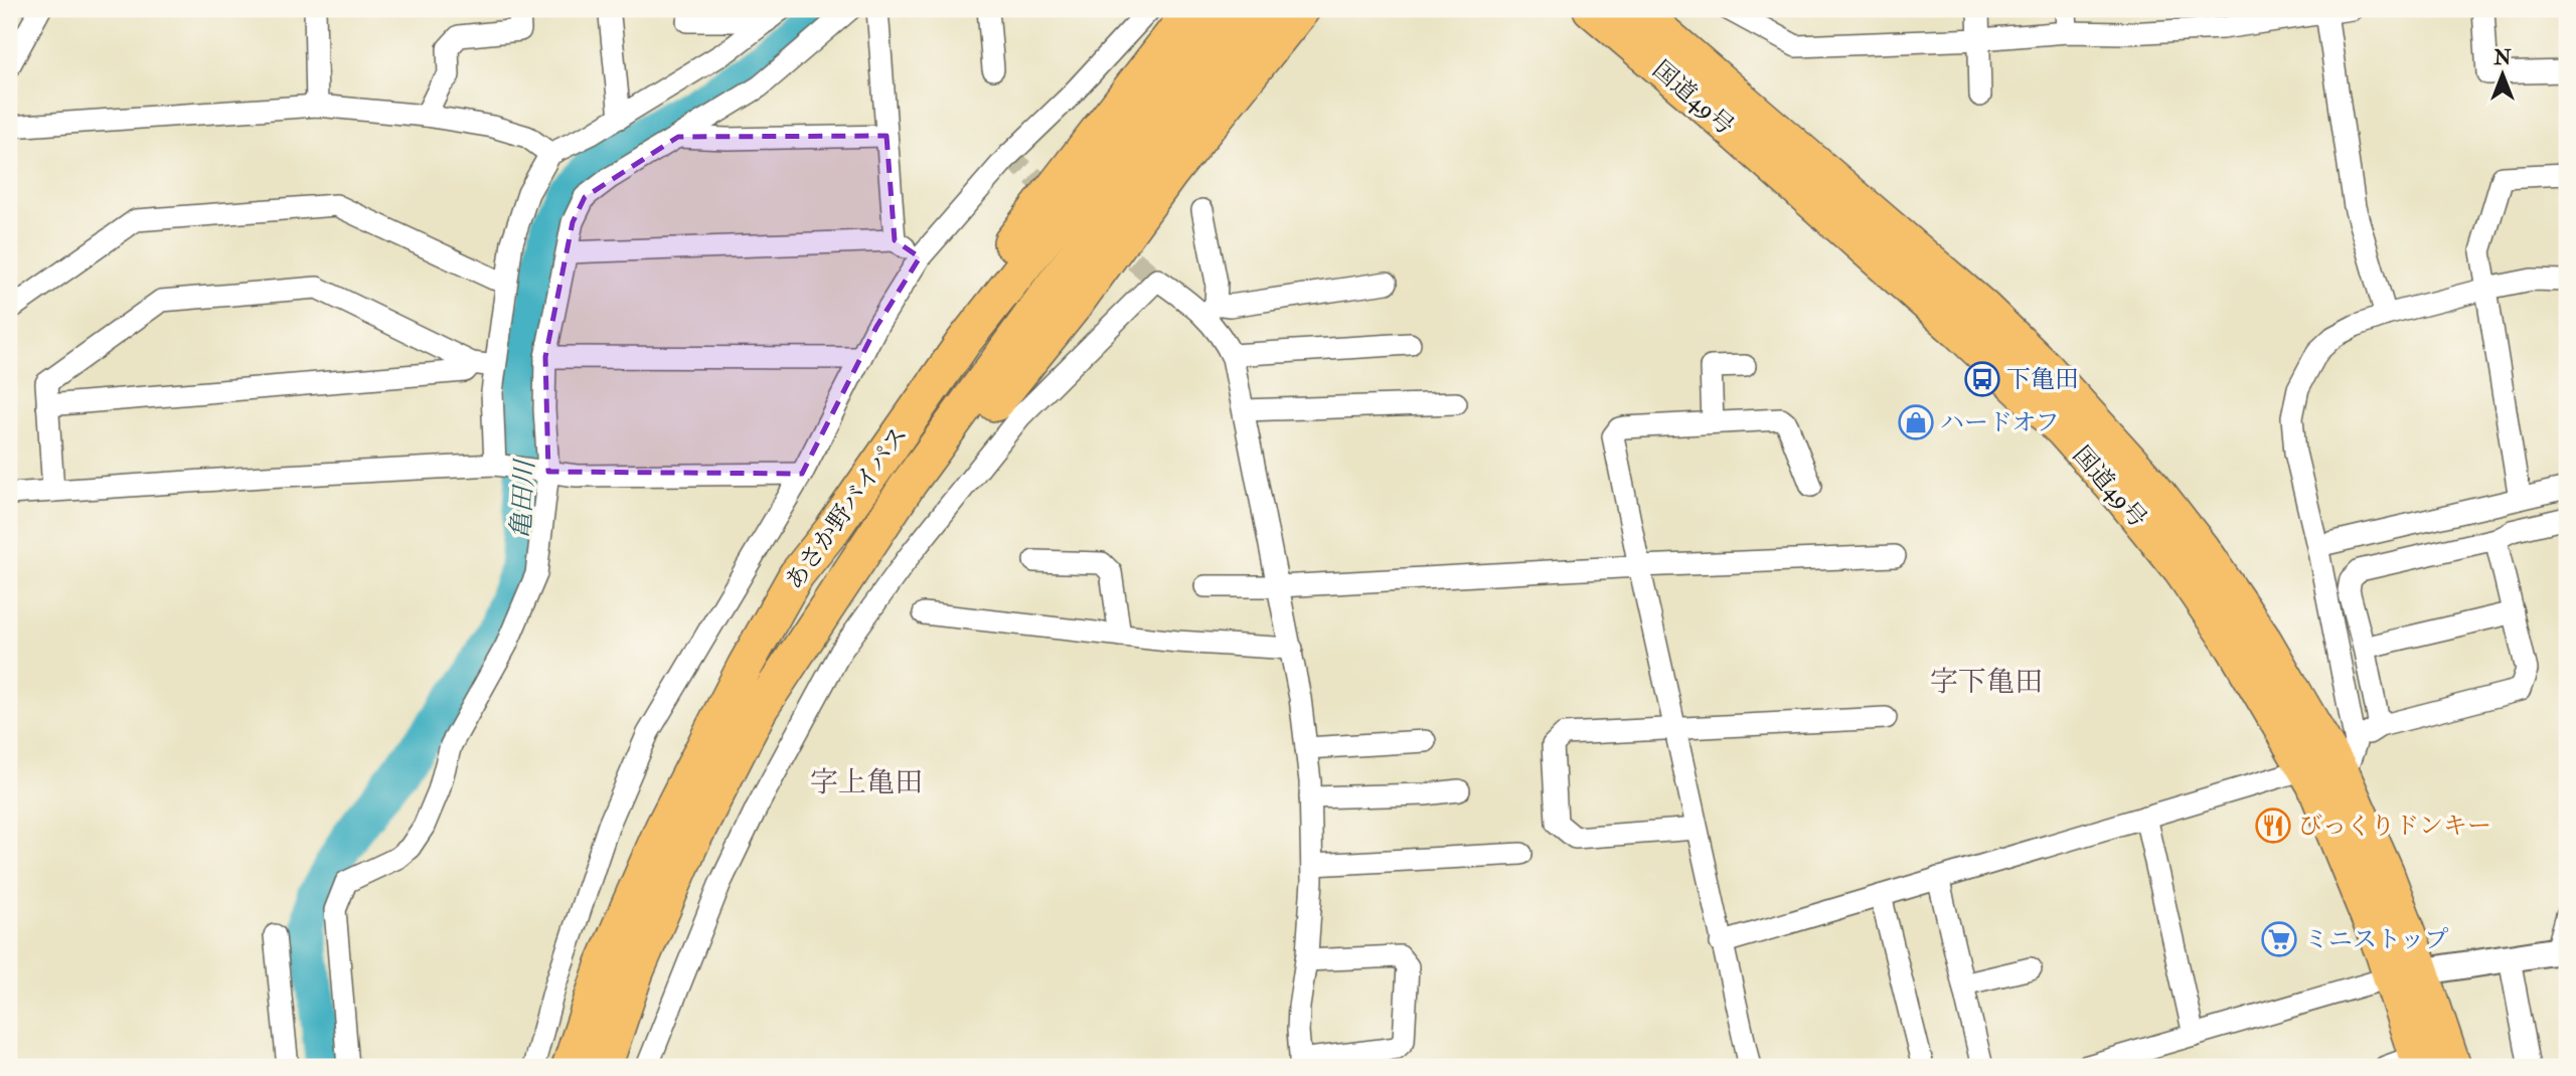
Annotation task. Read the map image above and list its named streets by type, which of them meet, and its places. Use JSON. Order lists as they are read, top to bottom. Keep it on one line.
{"streets":{"highway":["国道49号","あさか野バイパス"]},"districts":["字下亀田","字上亀田"],"water":["亀田川"],"places":{"bus stop":["下亀田"],"shop":["ハードオフ"],"restaurant":["びっくりドンキー"],"supermarket":["ミニストップ"]},"north":"top"}
